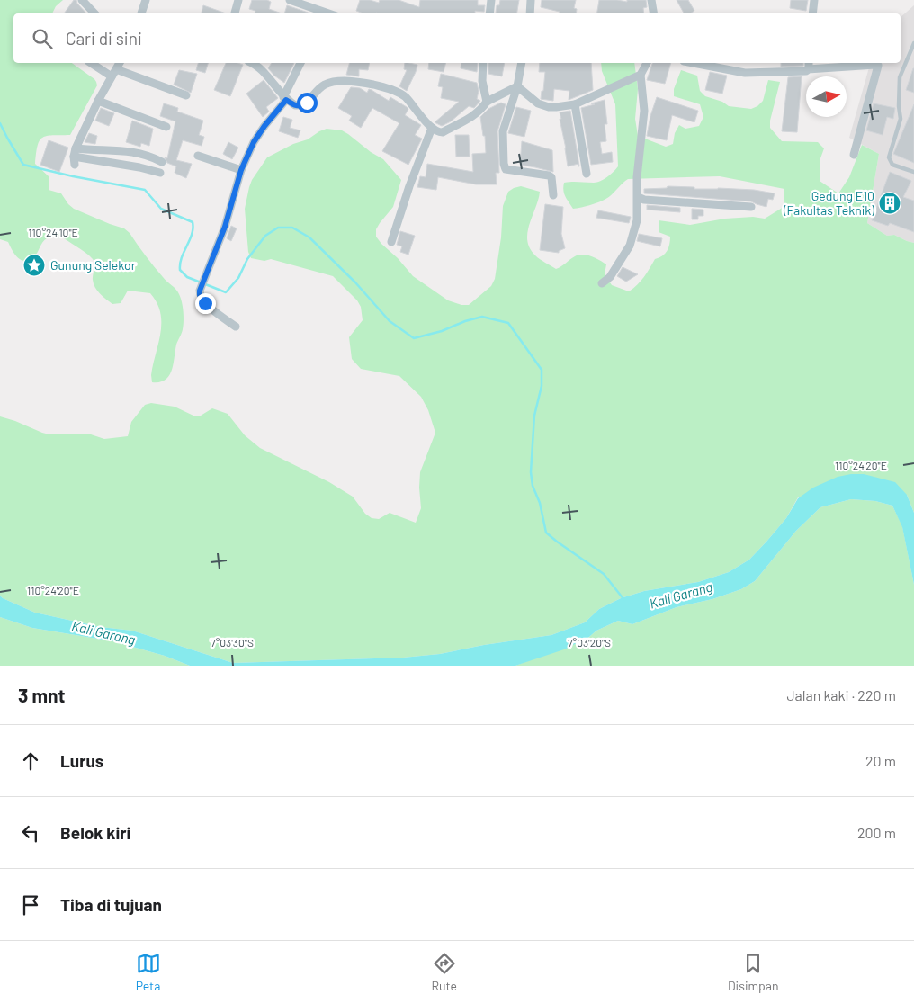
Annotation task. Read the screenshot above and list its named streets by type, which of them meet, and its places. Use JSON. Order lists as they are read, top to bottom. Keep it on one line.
{"water":["Kali Garang"],"places":{"building":["Gedung E10 (Fakultas Teknik)"],"place":["Gunung Selekor"]},"north":"right","page":{"search":"Cari di sini","heading":["3 mnt","Jalan kaki · 220 m"],"list":[["Lurus","20 m"],["Belok kiri","200 m"],"Tiba di tujuan"],"nav":["Peta","Rute","Disimpan"]},"coordinates":["110°24'10\"E","110°24'20\"E","7°03'30\"S","7°03'20\"S"]}
